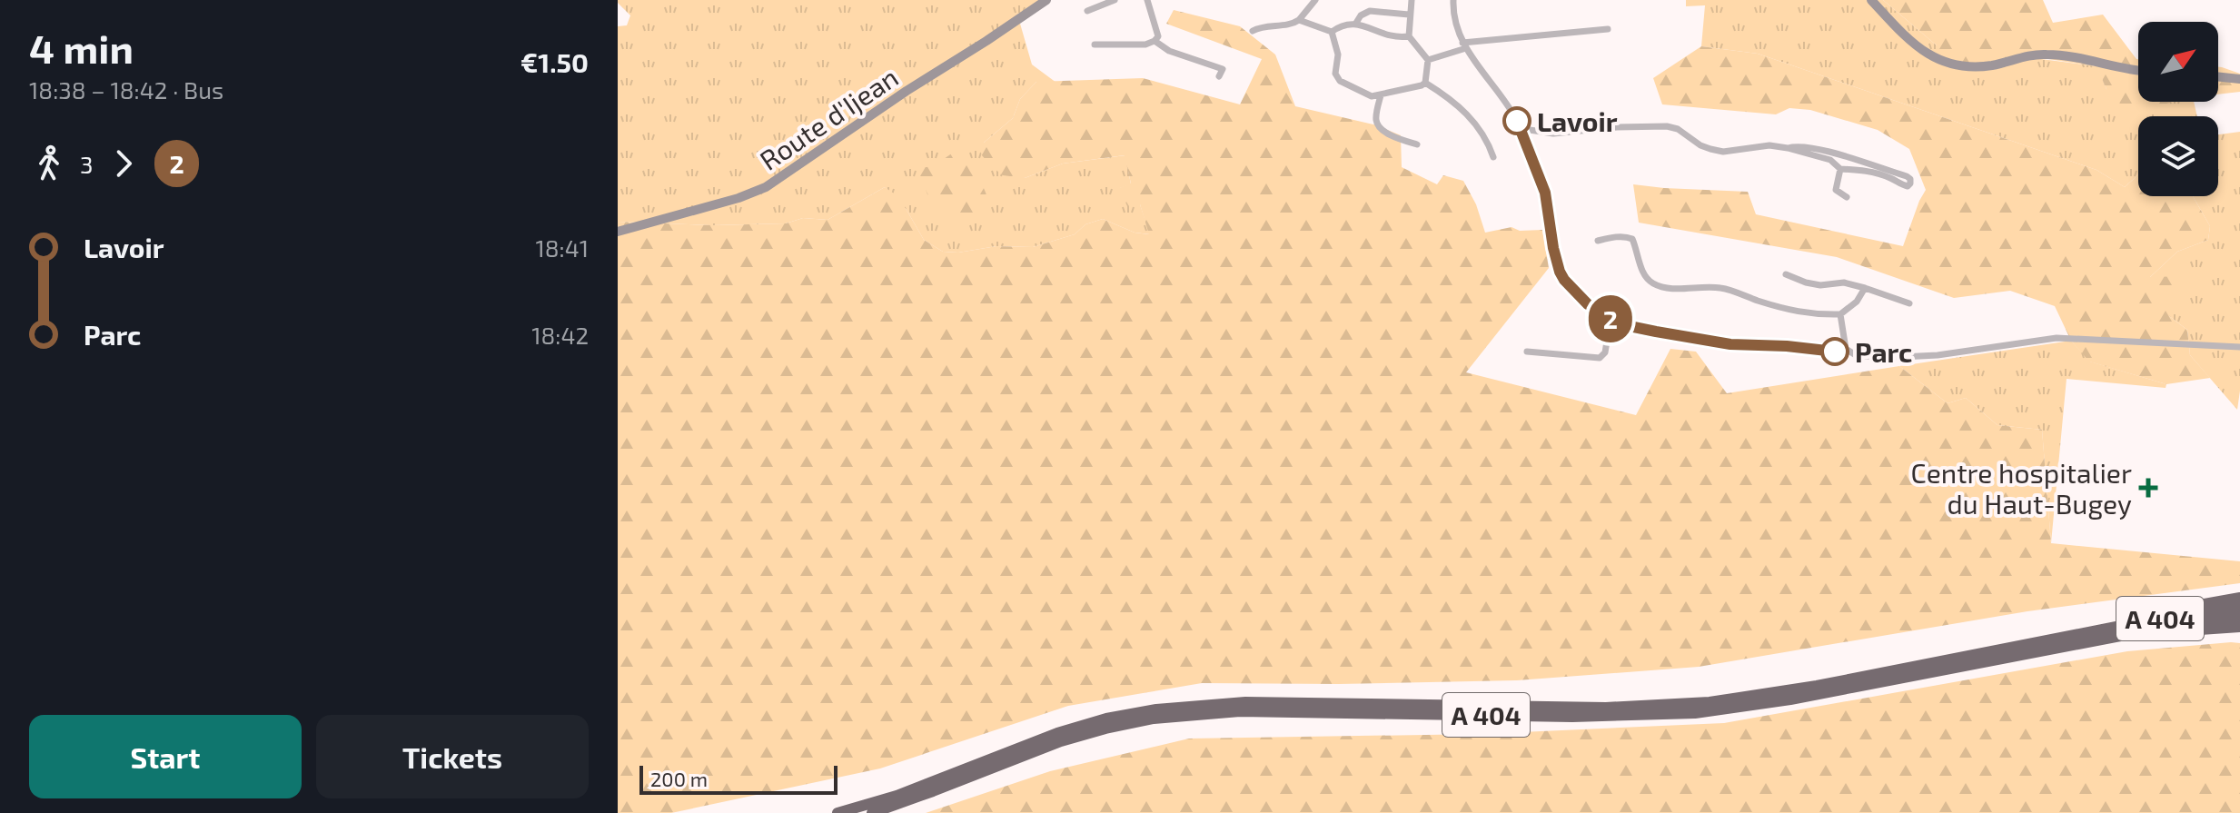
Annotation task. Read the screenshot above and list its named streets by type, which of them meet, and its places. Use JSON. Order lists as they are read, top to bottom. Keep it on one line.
{"streets":{"highway":["A 404"],"street":["Route d'Ijean"]},"places":{"other":["Lavoir","Parc"],"health":["Centre hospitalier du Haut-Bugey"]},"lines":["bus line 2"],"scale_bar":"200 m","north":"top right","page":{"heading":["4 min","18:38 – 18:42 · Bus","€1.50"],"on_map":"2","legs":["3","2"],"list":[{"name":"Lavoir","value":"18:41"},{"name":"Parc","value":"18:42"}],"buttons":["Start","Tickets"],"scale":"200 m"}}
